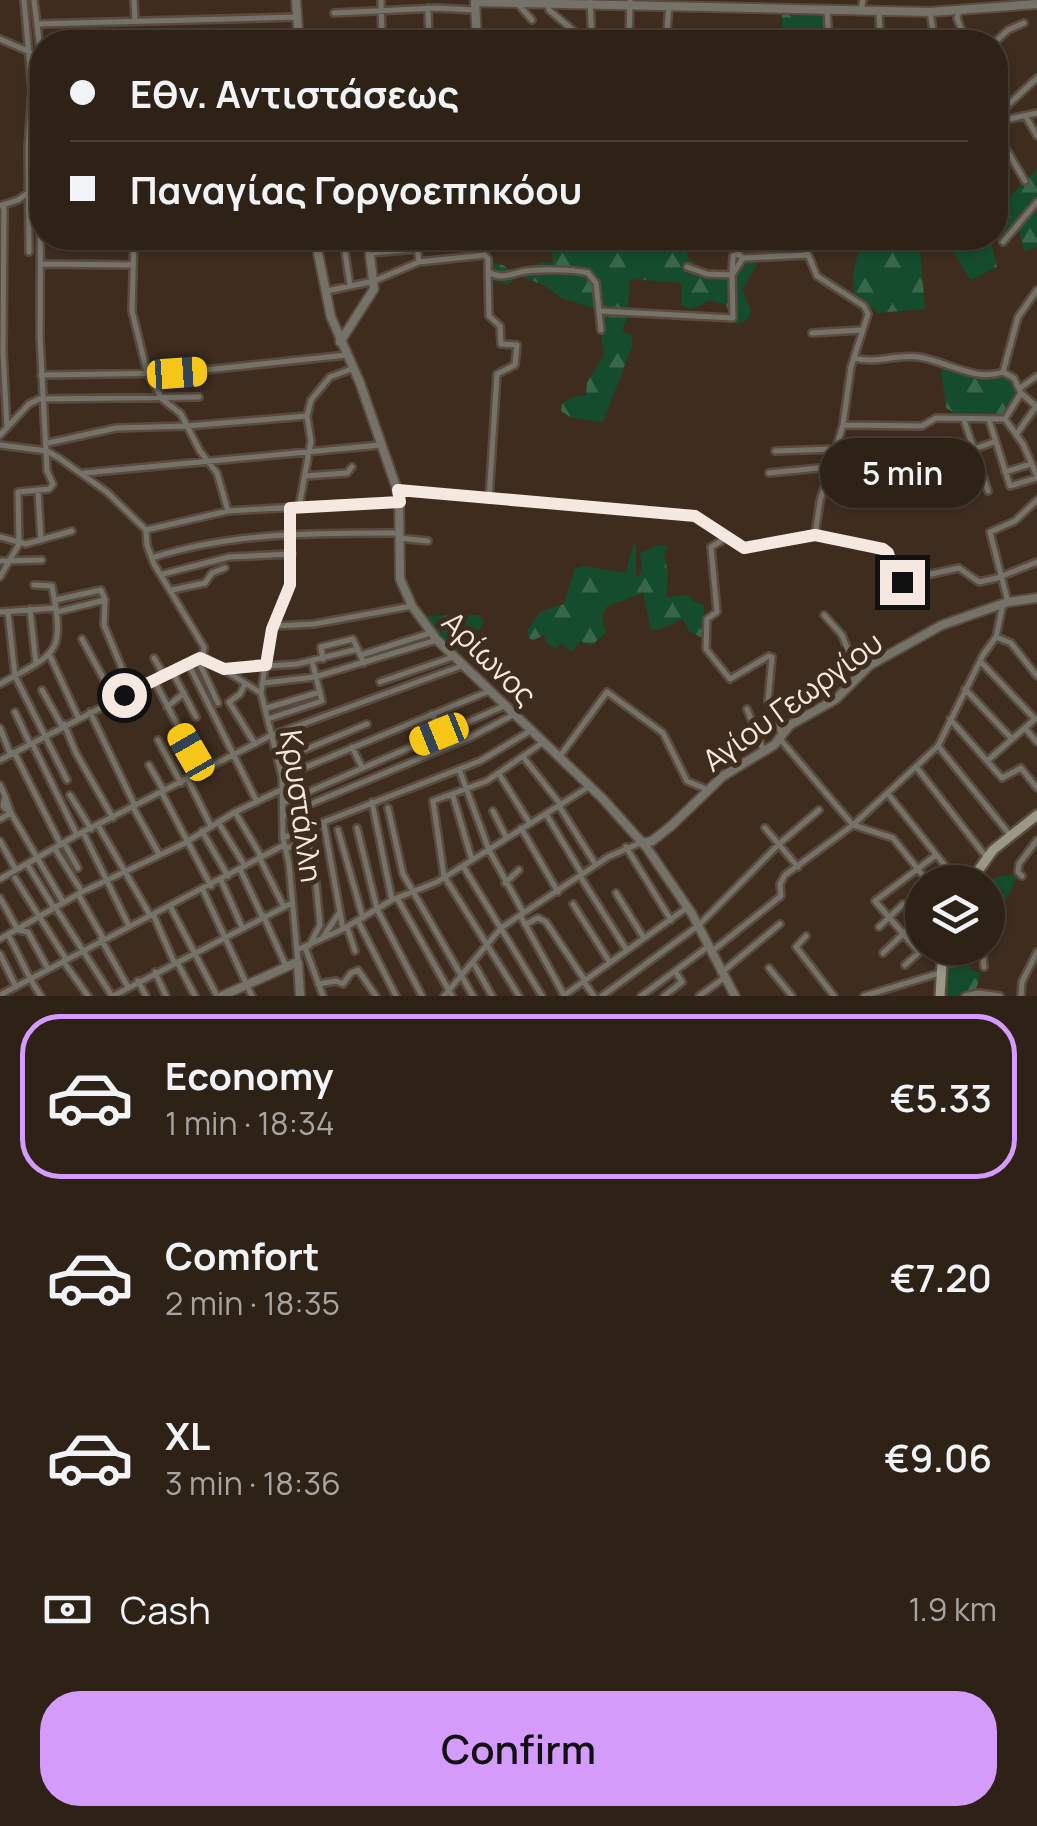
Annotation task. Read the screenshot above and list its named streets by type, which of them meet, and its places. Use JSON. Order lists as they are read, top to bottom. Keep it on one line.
{"streets":{"street":["Αρίωνος","Αγίου Γεωργίου","Κρυστάλλη"]},"crossings":[["Αρίωνος","Αγίου Γεωργίου"]],"page":{"banner":["Εθν. Αντιστάσεως","Παναγίας Γοργοεπηκόου"],"bubble":"5 min","list":[{"name":"Economy","note":"1 min · 18:34","value":"€5.33"},{"name":"Comfort","note":"2 min · 18:35","value":"€7.20"},{"name":"XL","note":"3 min · 18:36","value":"€9.06"}],"pay":["Cash","1.9 km"],"buttons":"Confirm"}}
